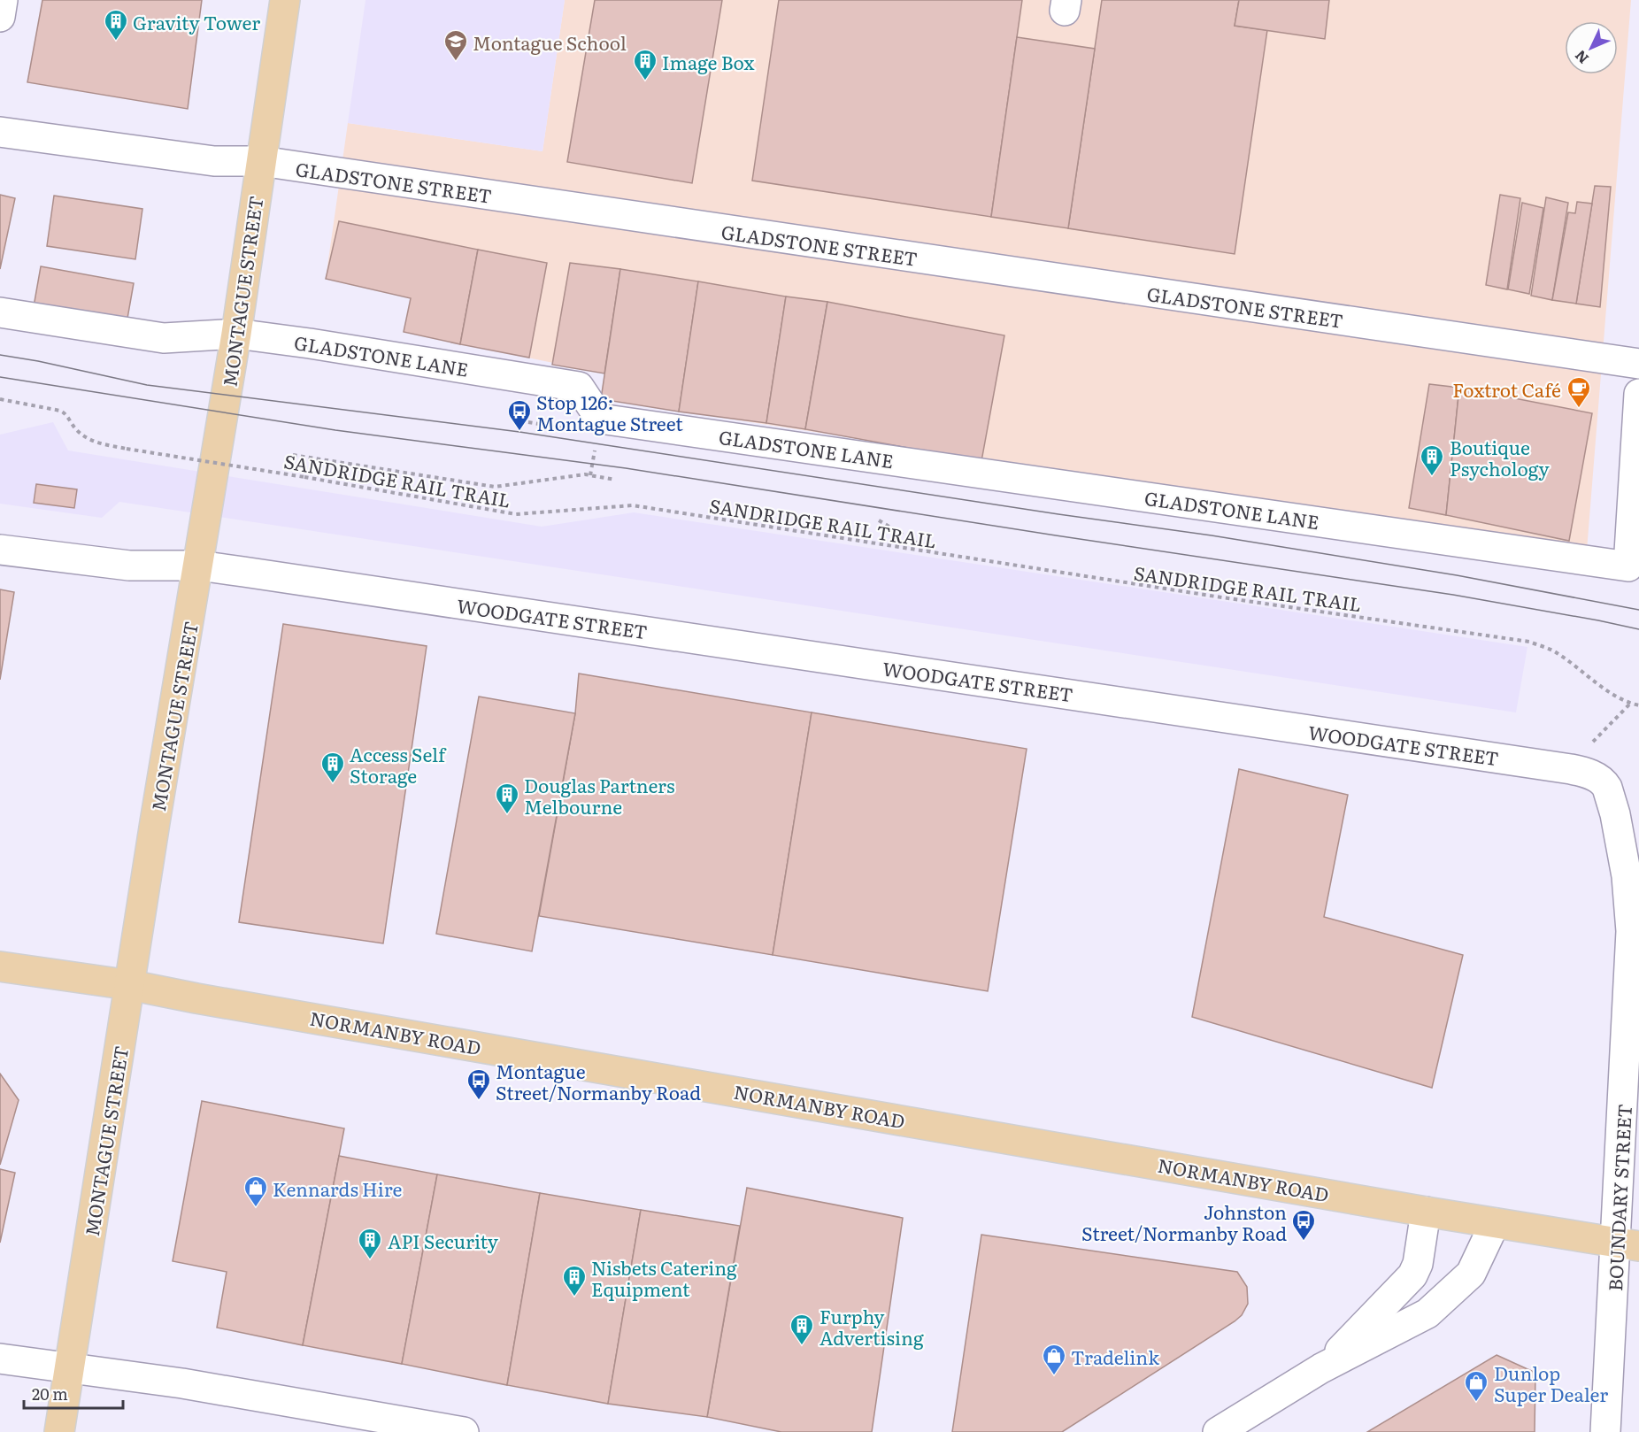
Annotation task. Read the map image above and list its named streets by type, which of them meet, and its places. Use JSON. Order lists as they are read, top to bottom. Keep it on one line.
{"streets":{"main road":["MONTAGUE STREET","NORMANBY ROAD"],"street":["GLADSTONE STREET","GLADSTONE LANE","WOODGATE STREET","BOUNDARY STREET"],"path":["SANDRIDGE RAIL TRAIL"]},"crossings":[["GLADSTONE STREET","MONTAGUE STREET"],["MONTAGUE STREET","GLADSTONE LANE"],["MONTAGUE STREET","WOODGATE STREET"],["MONTAGUE STREET","NORMANBY ROAD"],["WOODGATE STREET","BOUNDARY STREET"],["NORMANBY ROAD","BOUNDARY STREET"]],"places":{"building":["Gravity Tower","Image Box","Boutique Psychology","Access Self Storage","Douglas Partners Melbourne","API Security","Nisbets Catering Equipment","Furphy Advertising"],"school or university":["Montague School"],"cafe":["Foxtrot Café"],"bus stop":["Stop 126: Montague Street","Montague Street/Normanby Road","Johnston Street/Normanby Road"],"shop":["Kennards Hire","Tradelink","Dunlop Super Dealer"]},"scale_bar":"20 m","north":"bottom left"}
